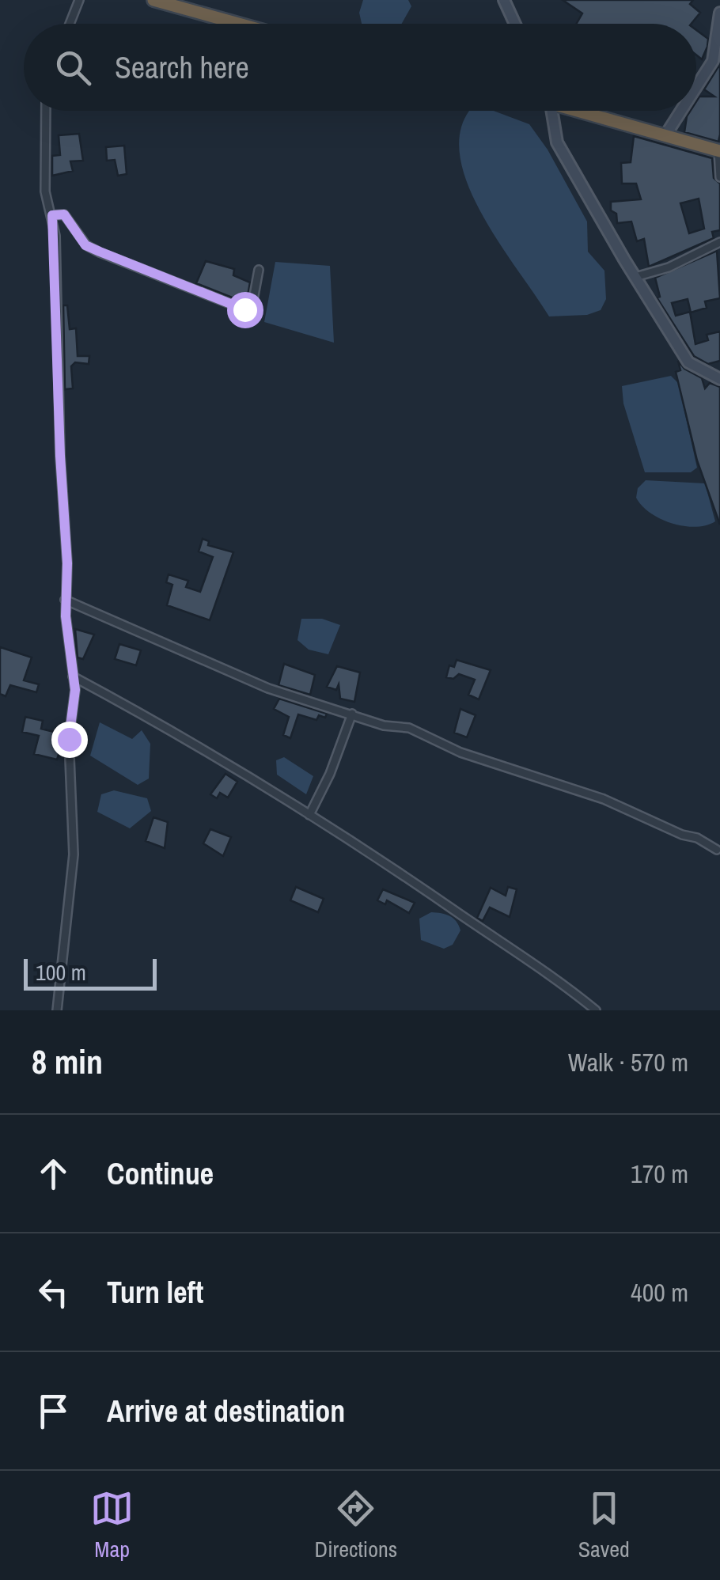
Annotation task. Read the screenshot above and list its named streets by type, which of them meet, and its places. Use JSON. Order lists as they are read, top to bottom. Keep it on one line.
{"scale_bar":"100 m","page":{"search":"Search here","scale":"100 m","heading":["8 min","Walk · 570 m"],"list":[["Continue","170 m"],["Turn left","400 m"],"Arrive at destination"],"nav":["Map","Directions","Saved"]}}
